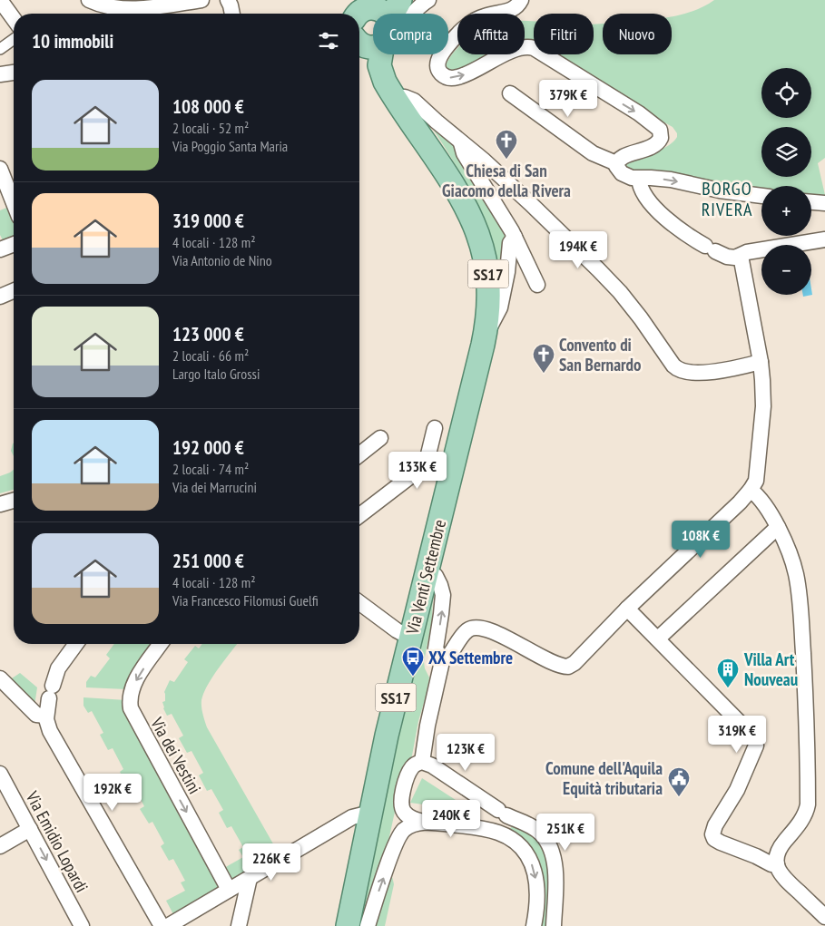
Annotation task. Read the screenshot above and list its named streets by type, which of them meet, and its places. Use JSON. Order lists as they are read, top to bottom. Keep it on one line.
{"streets":{"main road":["SS17","Via Venti Settembre"],"street":["Via dei Vestini","Via Emidio Lopardi"]},"districts":["BORGO RIVERA"],"places":{"church":["Chiesa di San Giacomo della Rivera","Convento di San Bernardo"],"bus stop":["XX Settembre"],"building":["Villa Art Nouveau"],"public building":["Comune dell'Aquila Equità tributaria"]},"page":{"chip":["Compra","Affitta","Filtri","Nuovo"],"heading":"10 immobili","map_buttons":["+","−"],"list":[{"name":"108 000 €","note":"2 locali · 52 m² · Via Poggio Santa Maria"},{"name":"319 000 €","note":"4 locali · 128 m² · Via Antonio de Nino"},{"name":"123 000 €","note":"2 locali · 66 m² · Largo Italo Grossi"},{"name":"192 000 €","note":"2 locali · 74 m² · Via dei Marrucini"},{"name":"251 000 €","note":"4 locali · 128 m² · Via Francesco Filomusi Guelfi"}],"price":["379K €","194K €","133K €","108K €","319K €","123K €","192K €","240K €","251K €","226K €"]}}
